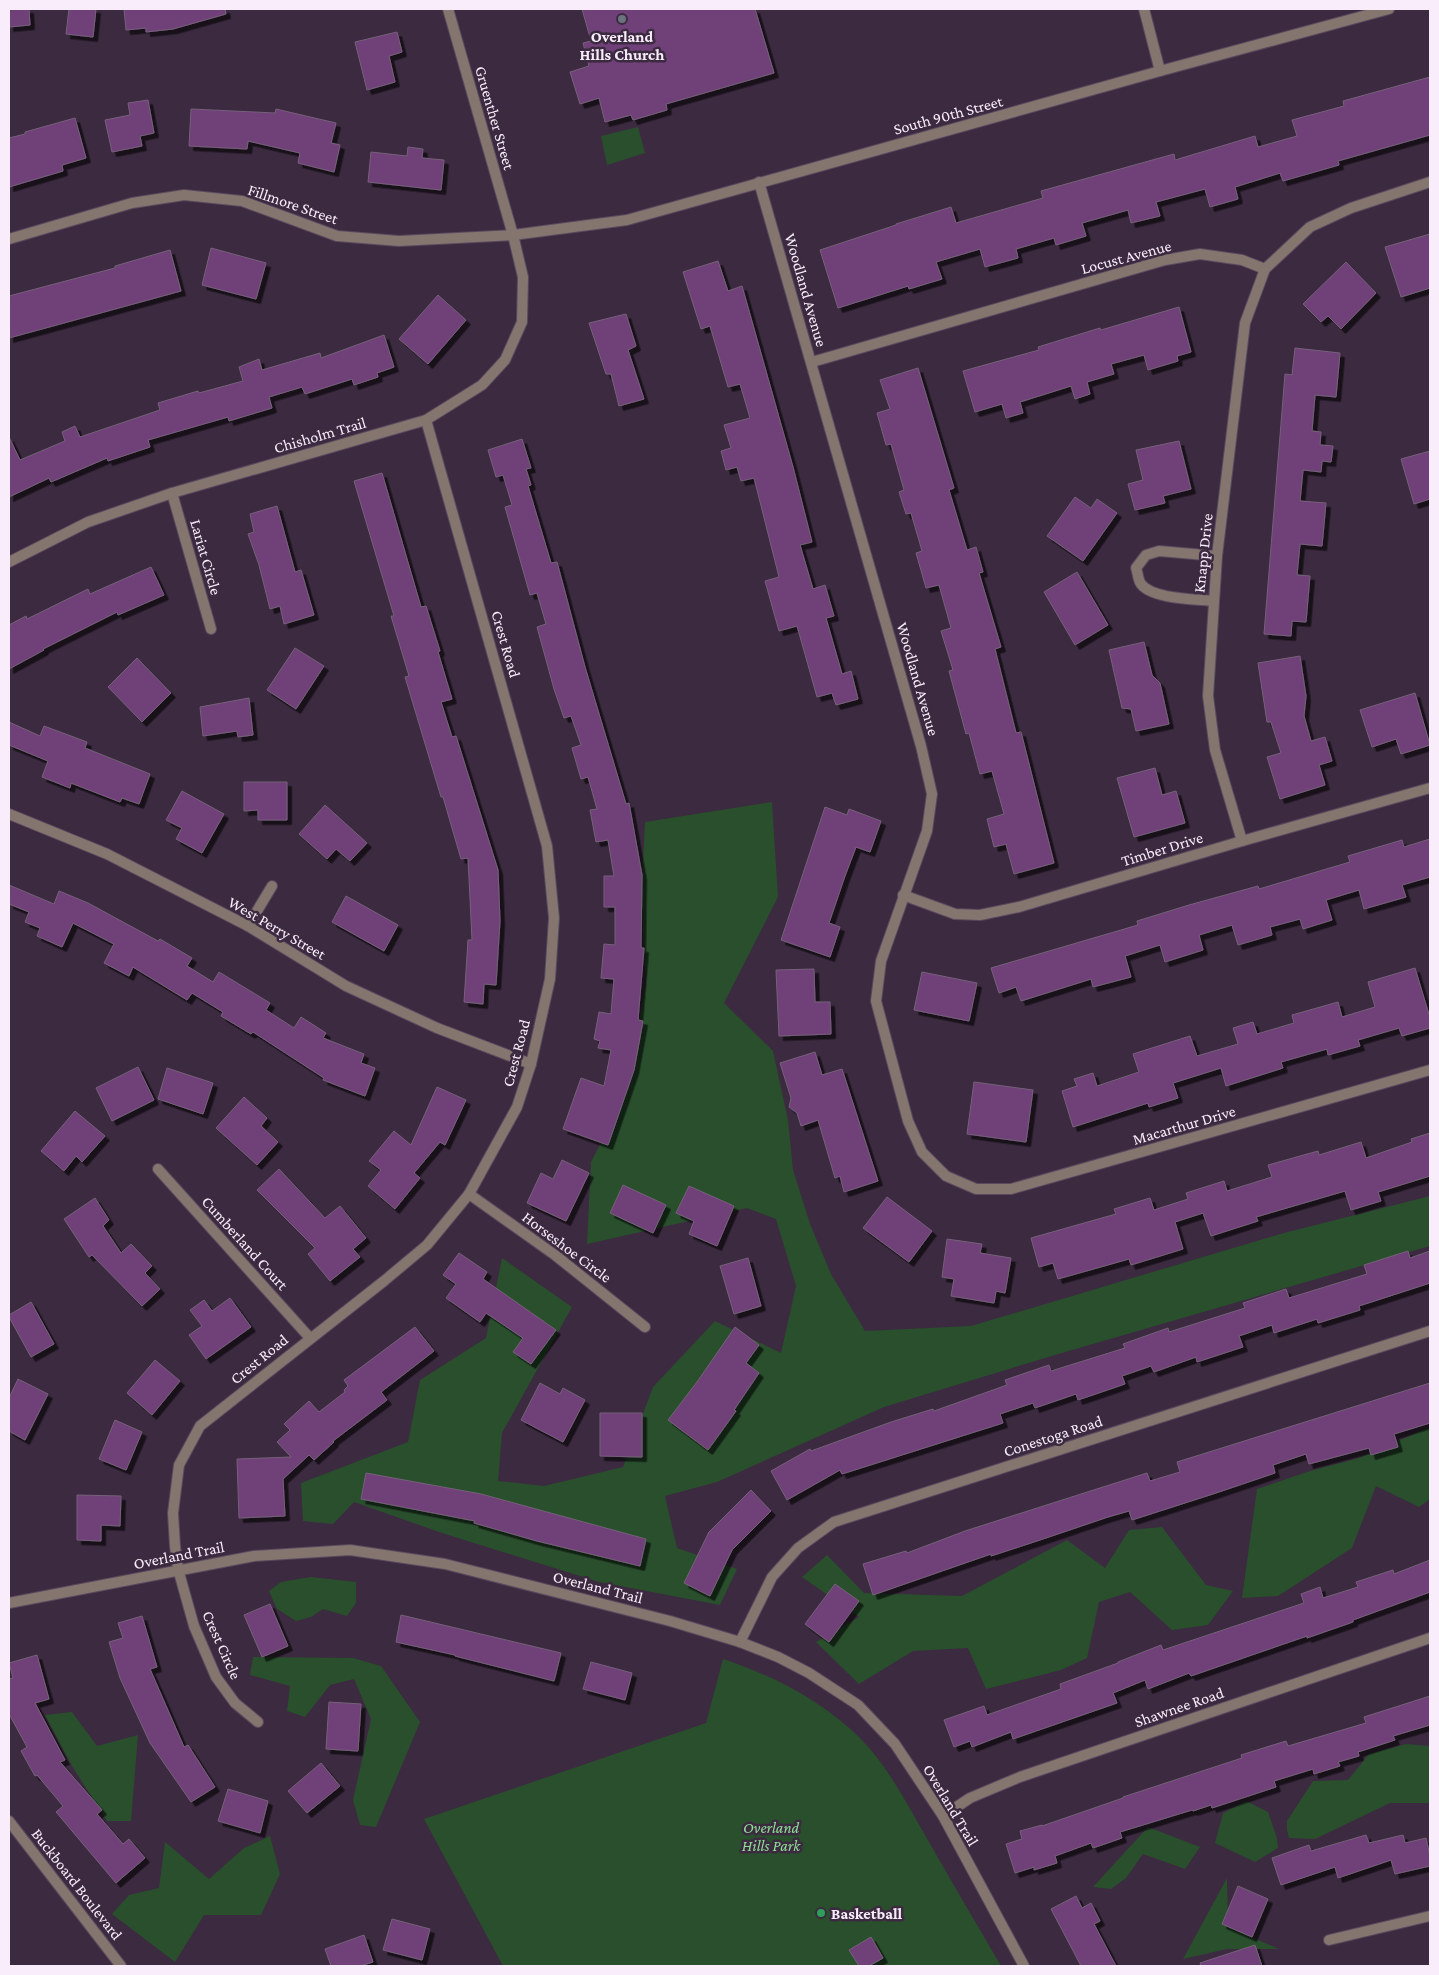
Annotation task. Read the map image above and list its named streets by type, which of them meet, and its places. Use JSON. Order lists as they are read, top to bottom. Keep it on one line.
{"streets":{"street":["South 90th Street","Gruenther Street","Fillmore Street","Locust Avenue","Woodland Avenue","Chisholm Trail","Knapp Drive","Lariat Circle","Crest Road","Timber Drive","West Perry Street","Macarthur Drive","Cumberland Court","Horseshoe Circle","Conestoga Road","Overland Trail","Crest Circle","Shawnee Road","Buckboard Boulevard"]},"crossings":[["South 90th Street","Gruenther Street"],["South 90th Street","Fillmore Street"],["South 90th Street","Woodland Avenue"],["South 90th Street","Chisholm Trail"],["Gruenther Street","Fillmore Street"],["Gruenther Street","Chisholm Trail"],["Fillmore Street","Chisholm Trail"],["Locust Avenue","Woodland Avenue"],["Locust Avenue","Knapp Drive"],["Woodland Avenue","Timber Drive"],["Woodland Avenue","Macarthur Drive"],["Chisholm Trail","Lariat Circle"],["Chisholm Trail","Crest Road"],["Knapp Drive","Timber Drive"],["Crest Road","West Perry Street"],["Crest Road","Cumberland Court"],["Crest Road","Horseshoe Circle"],["Crest Road","Overland Trail"],["Crest Road","Crest Circle"],["Conestoga Road","Overland Trail"],["Overland Trail","Crest Circle"],["Overland Trail","Shawnee Road"]],"parks":["Overland Hills Park"],"places":["Overland Hills Church","Basketball"]}
